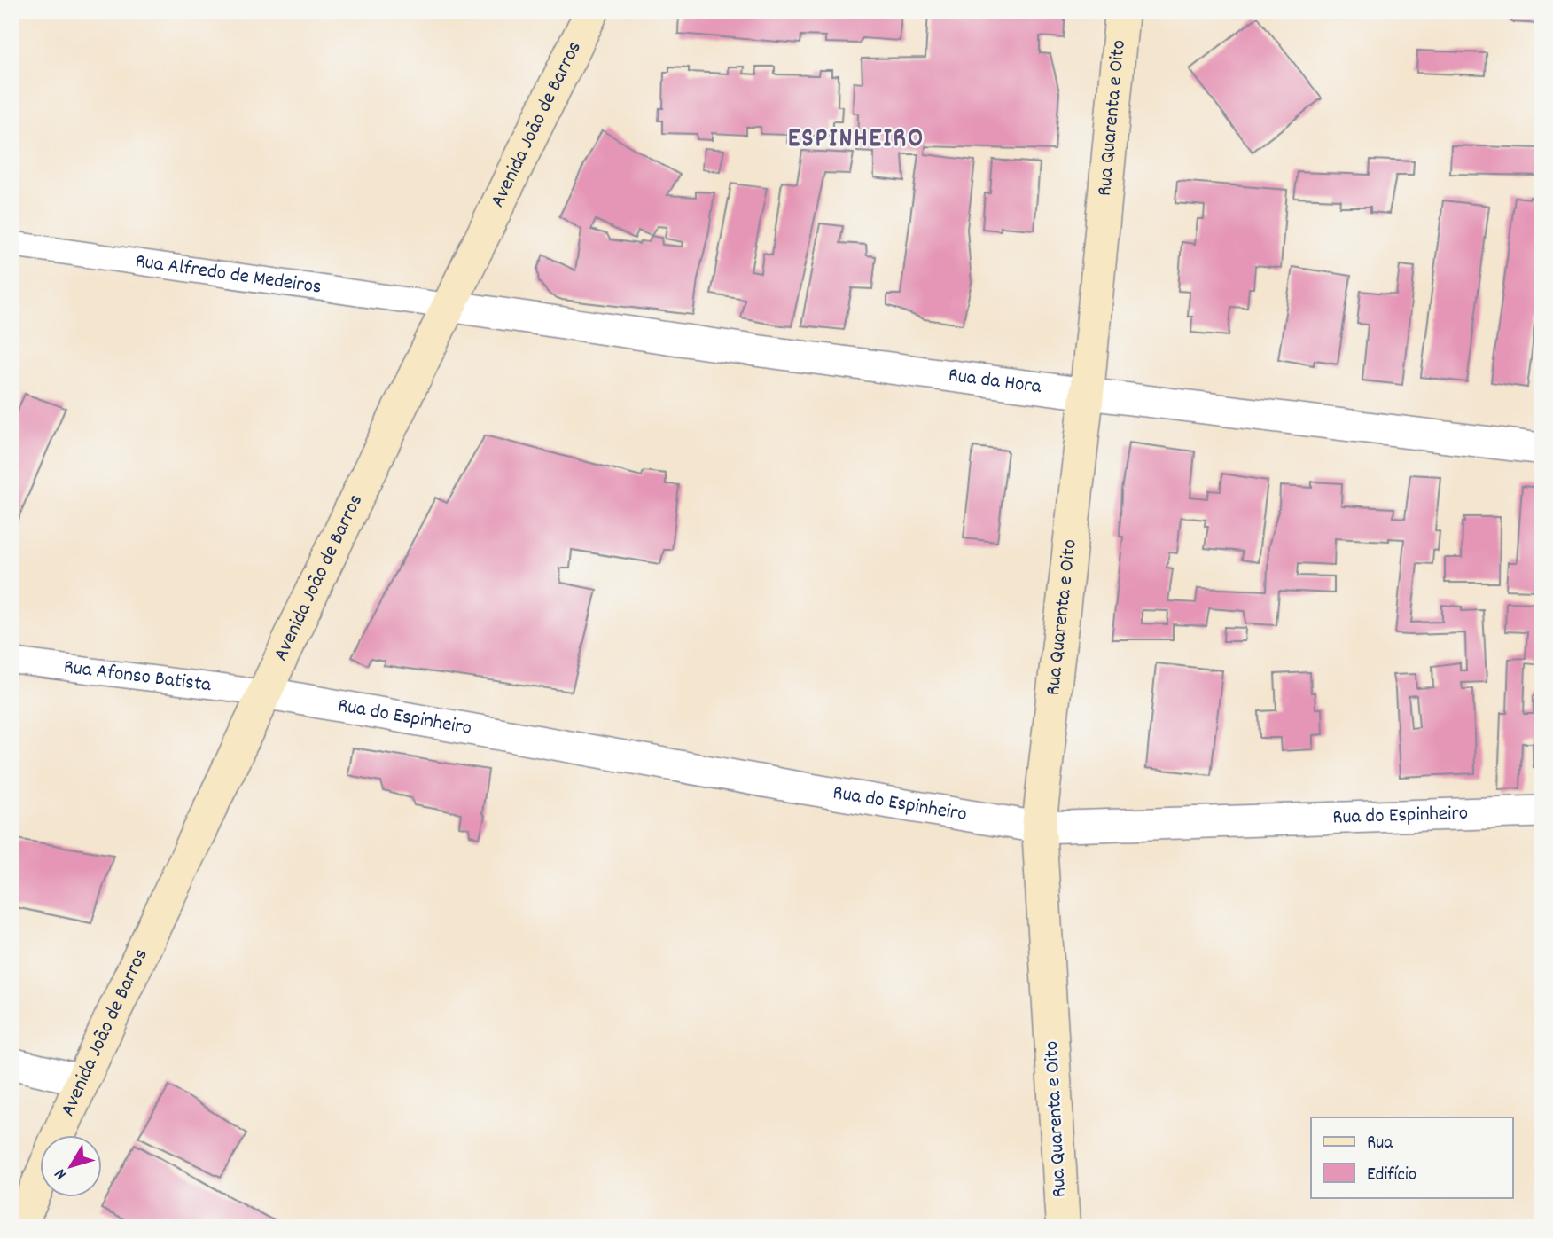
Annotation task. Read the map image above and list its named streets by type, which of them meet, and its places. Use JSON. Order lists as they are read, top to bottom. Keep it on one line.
{"streets":{"main road":["Rua Quarenta e Oito","Avenida João de Barros"],"street":["Rua Alfredo de Medeiros","Rua da Hora","Rua Afonso Batista","Rua do Espinheiro"]},"crossings":[["Rua Quarenta e Oito","Rua da Hora"],["Rua Quarenta e Oito","Rua do Espinheiro"],["Avenida João de Barros","Rua Alfredo de Medeiros"],["Avenida João de Barros","Rua da Hora"],["Avenida João de Barros","Rua Afonso Batista"],["Avenida João de Barros","Rua do Espinheiro"],["Rua Alfredo de Medeiros","Rua da Hora"],["Rua Afonso Batista","Rua do Espinheiro"]],"districts":["ESPINHEIRO"],"legend":["Rua","Edifício"],"north":"bottom left"}
